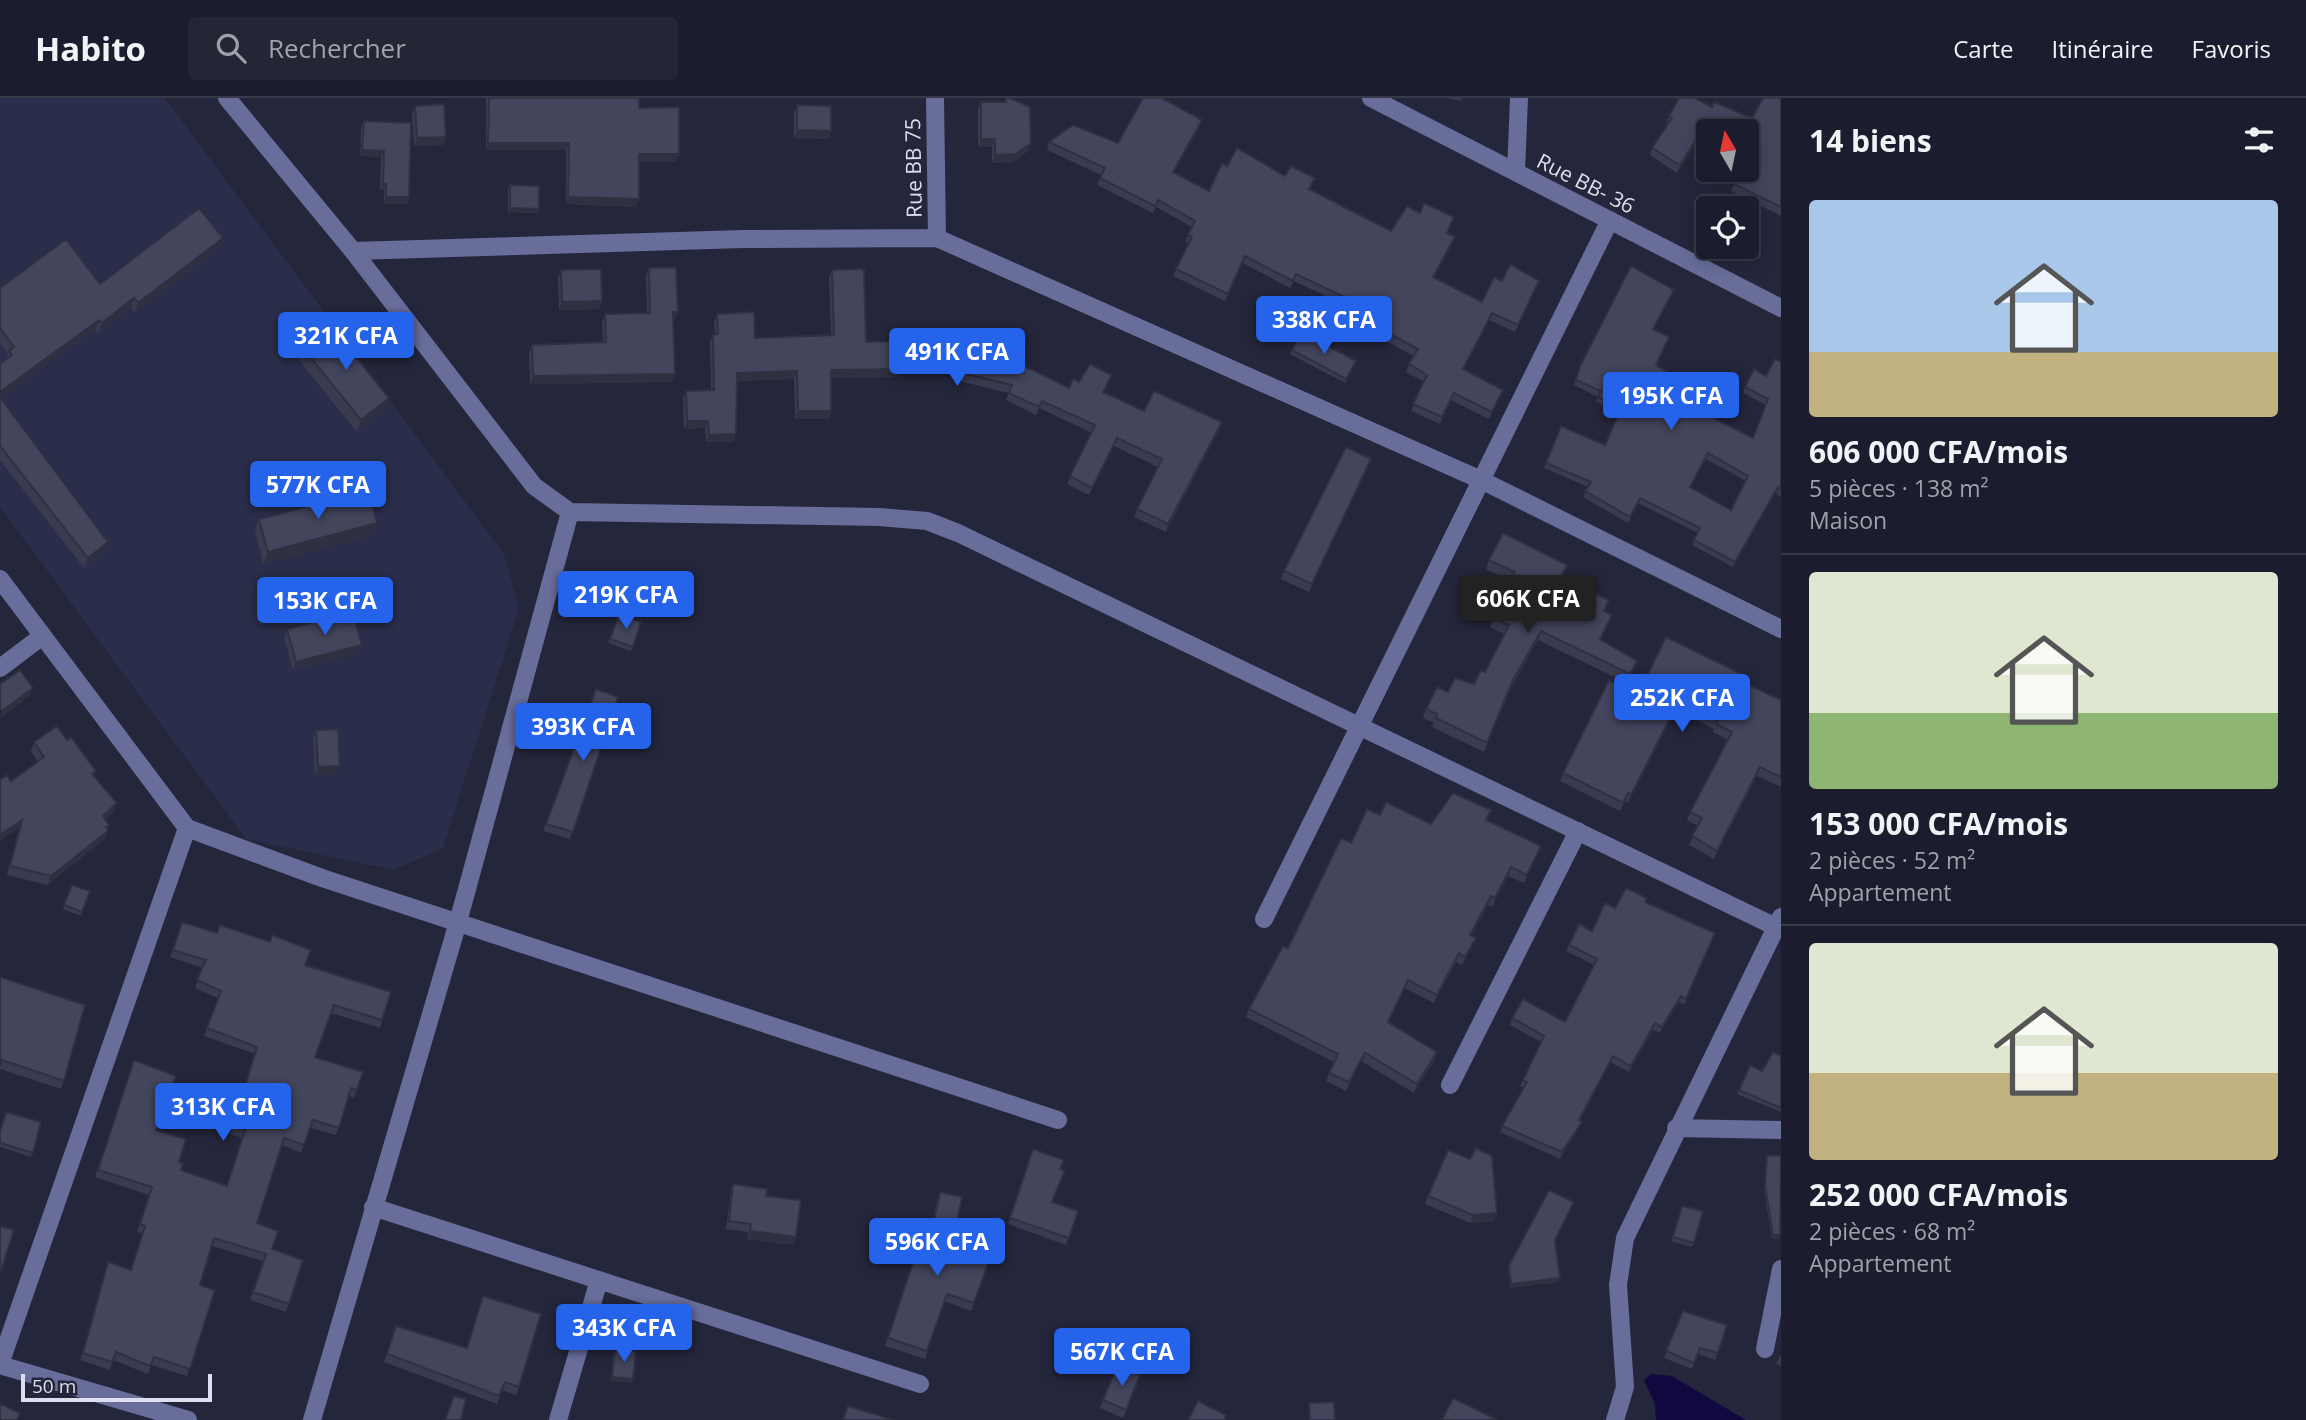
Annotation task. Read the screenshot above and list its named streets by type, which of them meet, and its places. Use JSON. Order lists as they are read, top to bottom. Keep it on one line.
{"streets":{"street":["Rue BB 75","Rue BB- 36"]},"scale_bar":"50 m","north":"top","page":{"header":"Habito","search":"Rechercher","nav":["Carte","Itinéraire","Favoris"],"heading":"14 biens","list":[{"name":"606 000 CFA/mois","note":"5 pièces · 138 m² · Maison"},{"name":"153 000 CFA/mois","note":"2 pièces · 52 m² · Appartement"},{"name":"252 000 CFA/mois","note":"2 pièces · 68 m² · Appartement"}],"price":["338K CFA","321K CFA","491K CFA","195K CFA","577K CFA","219K CFA","606K CFA","153K CFA","252K CFA","393K CFA","313K CFA","596K CFA","343K CFA","567K CFA"],"scale":"50 m"}}
